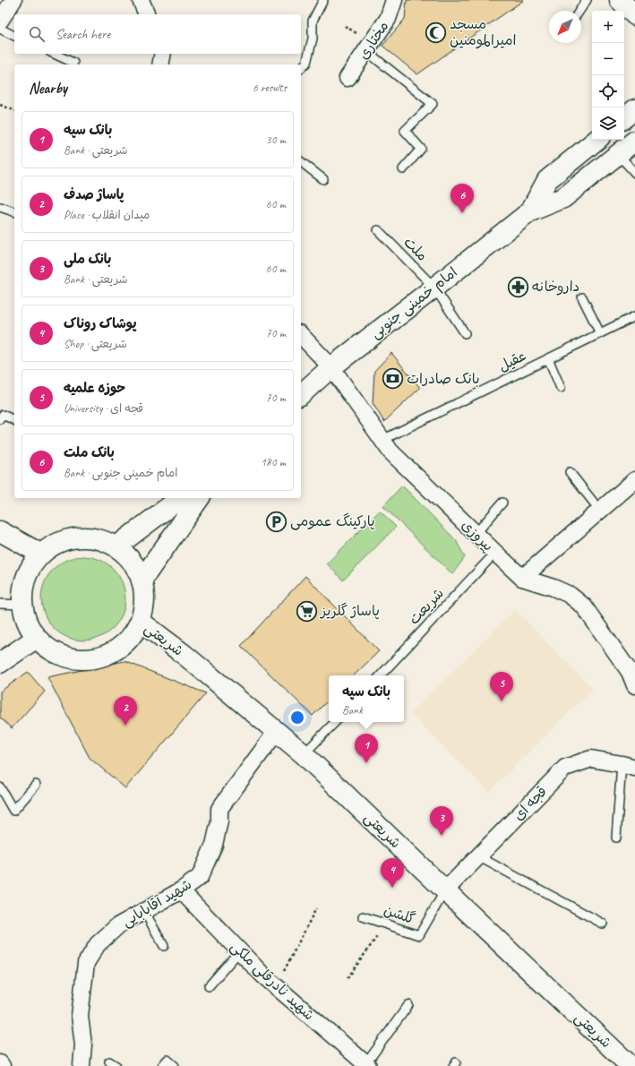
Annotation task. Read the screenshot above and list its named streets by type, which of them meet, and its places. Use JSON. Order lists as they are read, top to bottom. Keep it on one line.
{"streets":{"main road":["امام خمینی جنوبی","شریعتی"],"street":["مختاری","پیروزی","قجه ای","شهید آقابابایی","شهید نادرقلی ملکی"],"lane":["ملت","عقیل","شریعت","گلشن"]},"crossings":[["ملت","امام خمینی جنوبی"],["امام خمینی جنوبی","پیروزی"],["عقیل","پیروزی"],["پیروزی","شریعت"],["شریعتی","قجه ای"],["شریعتی","شهید آقابابایی"],["شریعتی","گلشن"],["قجه ای","گلشن"],["شهید آقابابایی","شهید نادرقلی ملکی"]],"places":{"mosque":["مسجد امیرالمومنین"],"pharmacy":["داروخانه"],"bank":["بانک صادرات"],"parking":["پارکینگ عمومی"],"supermarket":["پاساژ گلریز"]},"north":"bottom left","page":{"map_buttons":["+","−"],"search":"Search here","heading":["Nearby","6 results"],"list":[{"mark":"1","name":"بانک سپه","note":"Bank · شریعتی","value":"30 m"},{"mark":"2","name":"پاساژ صدف","note":"Place · میدان انقلاب","value":"60 m"},{"mark":"3","name":"بانک ملی","note":"Bank · شریعتی","value":"60 m"},{"mark":"4","name":"پوشاک روناک","note":"Shop · شریعتی","value":"70 m"},{"mark":"5","name":"حوزه علمیه","note":"University · قجه ای","value":"70 m"},{"mark":"6","name":"بانک ملت","note":"Bank · امام خمینی جنوبی","value":"180 m"}],"pins":["6","5","2","1","3","4"],"popup":["بانک سپه","Bank"]}}
